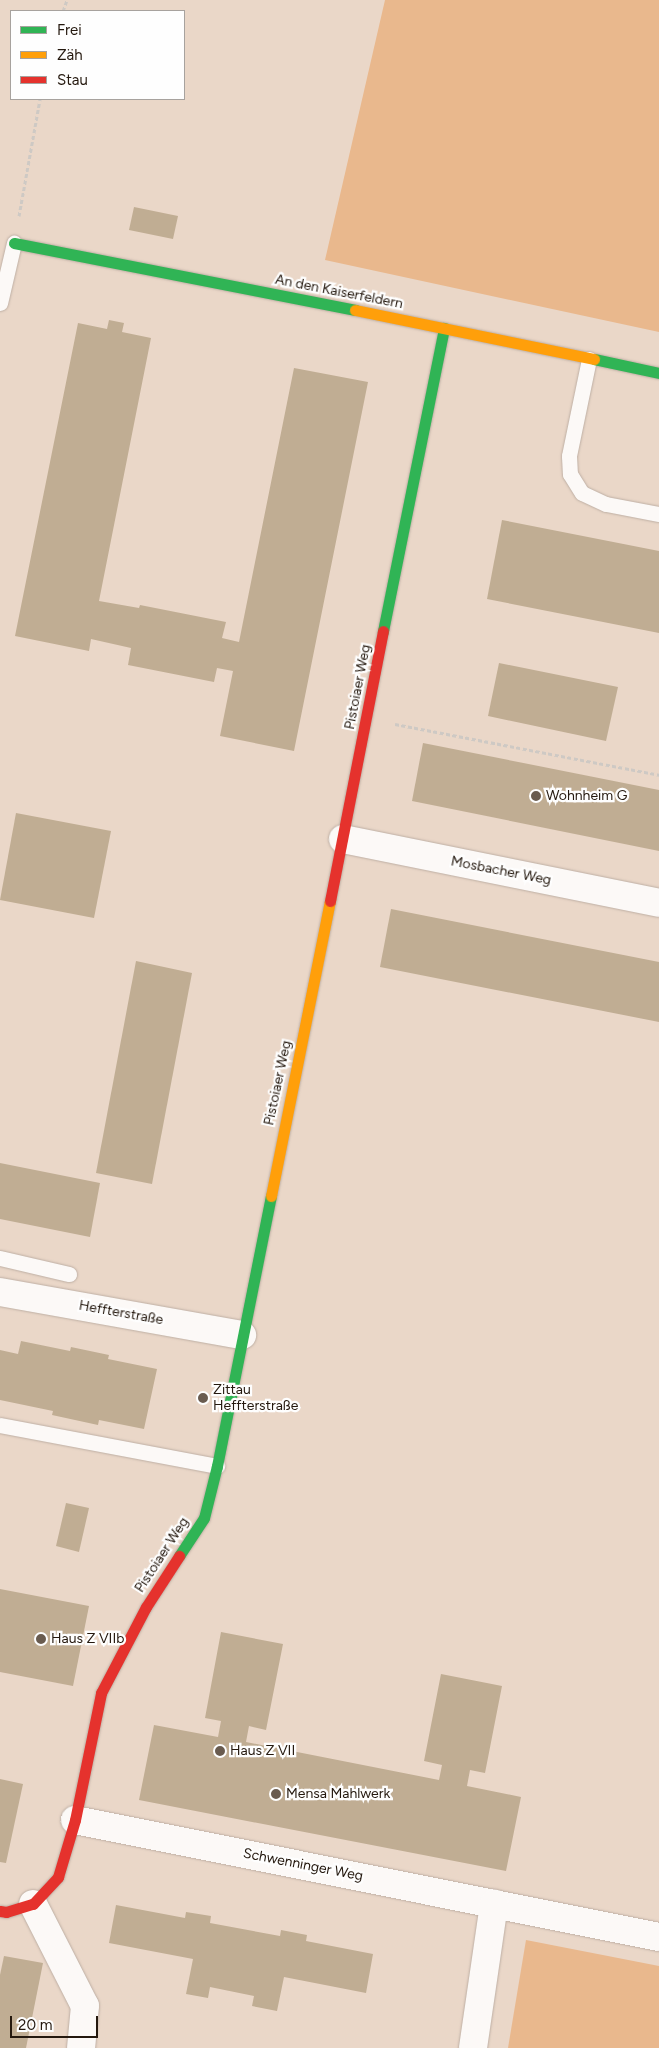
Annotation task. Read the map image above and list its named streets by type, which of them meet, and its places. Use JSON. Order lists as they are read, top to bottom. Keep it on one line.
{"streets":{"street":["An den Kaiserfeldern","Pistoiaer Weg","Mosbacher Weg","Heffterstraße","Schwenninger Weg"]},"crossings":[["An den Kaiserfeldern","Pistoiaer Weg"],["Pistoiaer Weg","Mosbacher Weg"],["Pistoiaer Weg","Heffterstraße"],["Pistoiaer Weg","Schwenninger Weg"]],"places":["Wohnheim G","Zittau Heffterstraße","Haus Z VIIb","Haus Z VII","Mensa Mahlwerk"],"legend":["Frei","Zäh","Stau"],"scale_bar":"20 m"}
